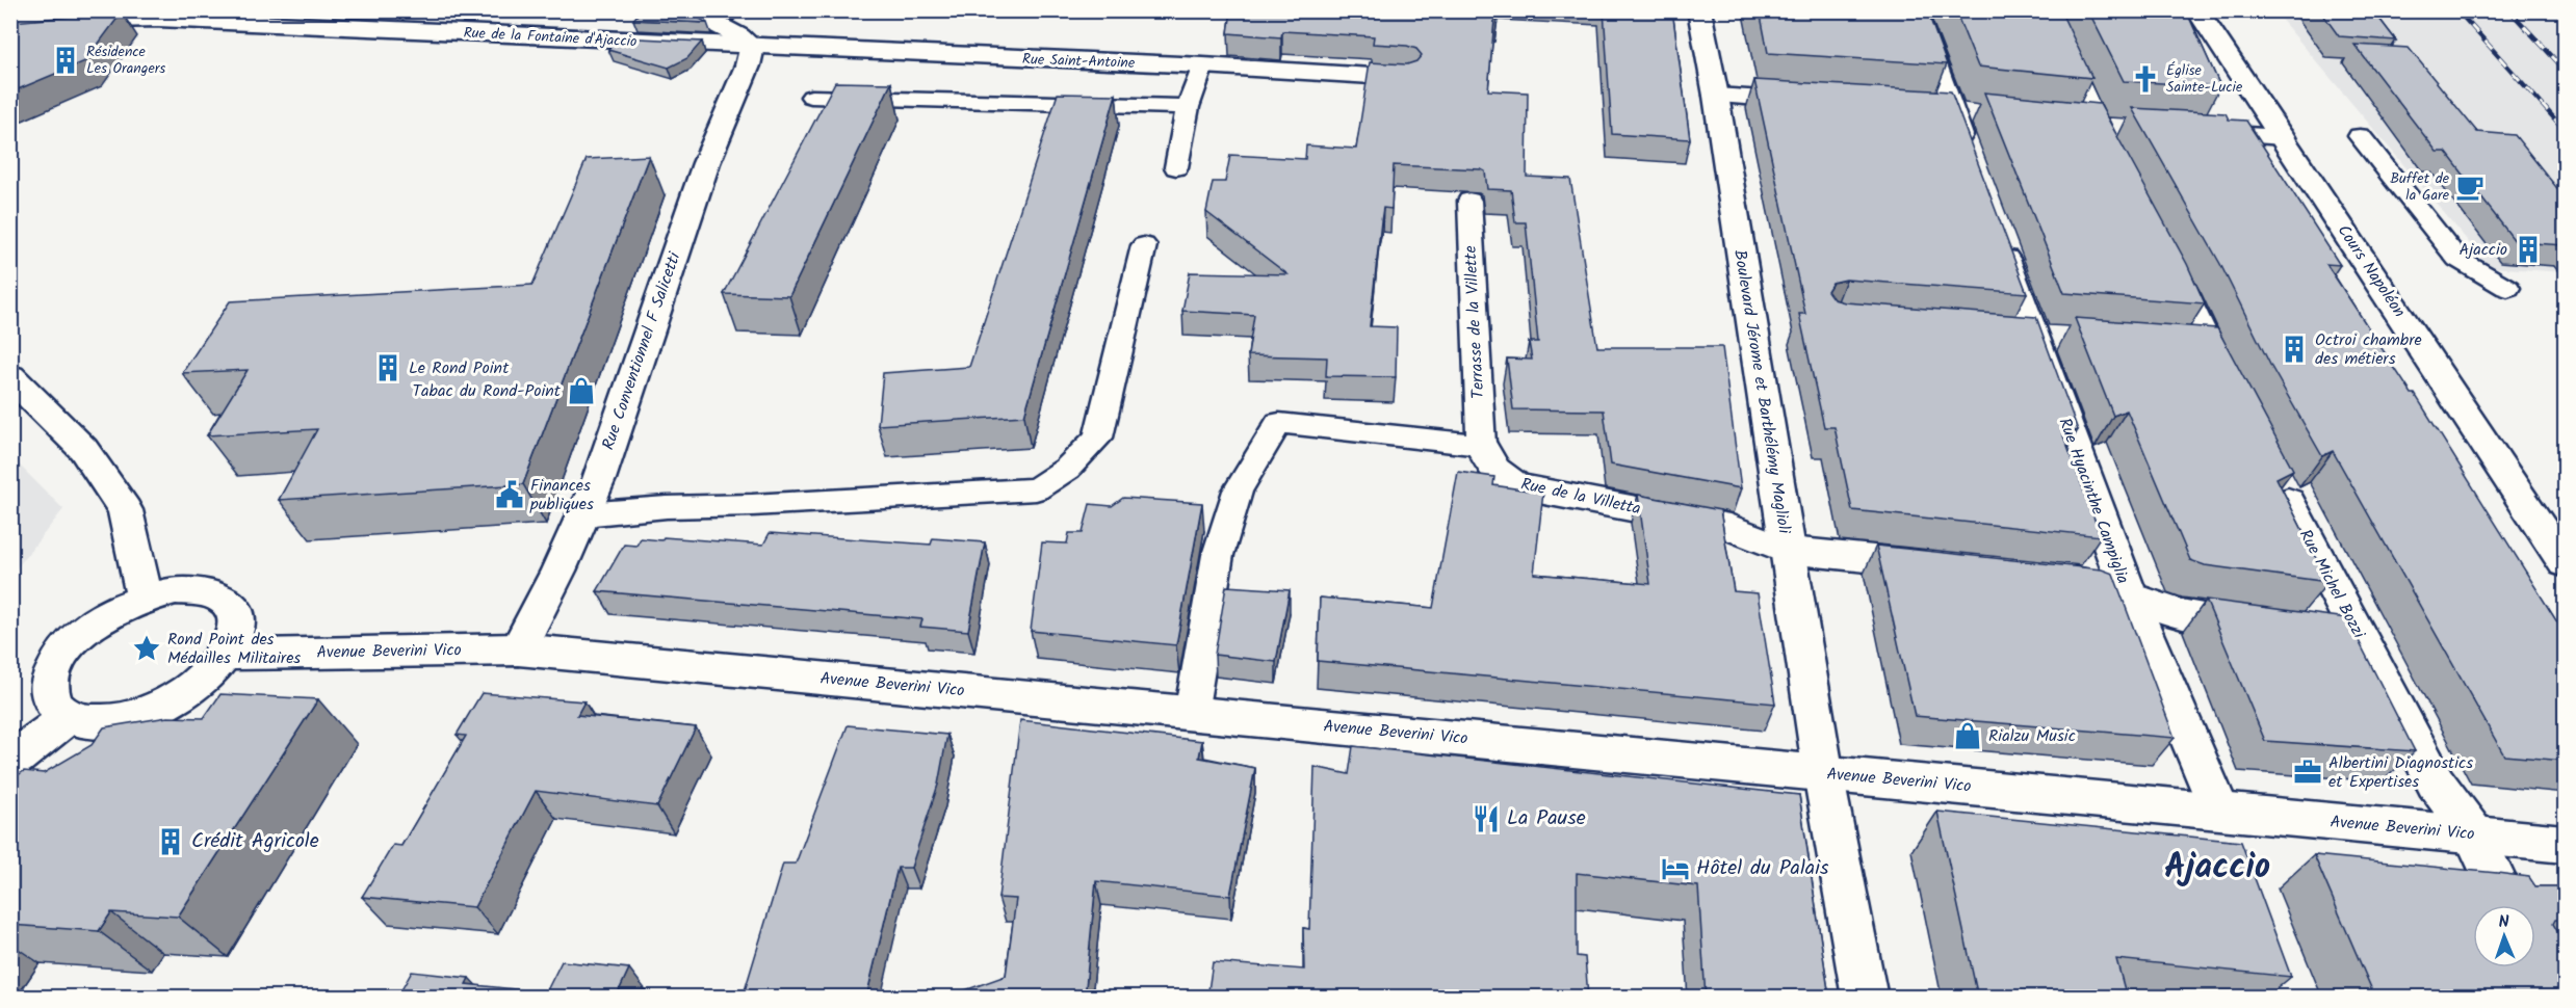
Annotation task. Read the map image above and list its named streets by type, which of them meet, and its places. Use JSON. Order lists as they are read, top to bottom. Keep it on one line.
{"streets":{"street":["Rue de la Fontaine d'Ajaccio","Rue Saint-Antoine","Cours Napoléon","Rue Conventionnel F Salicetti","Boulevard Jérome et Barthélémy Maglioli","Rue de la Villetta","Rue Hyacinthe Campiglia","Rue Michel Bozzi","Avenue Beverini Vico"],"lane":["Terrasse de la Villette"]},"crossings":[["Rue de la Fontaine d'Ajaccio","Rue Saint-Antoine"],["Rue de la Fontaine d'Ajaccio","Rue Conventionnel F Salicetti"],["Rue Saint-Antoine","Rue Conventionnel F Salicetti"],["Terrasse de la Villette","Rue de la Villetta"],["Rue Conventionnel F Salicetti","Avenue Beverini Vico"],["Boulevard Jérome et Barthélémy Maglioli","Rue de la Villetta"],["Boulevard Jérome et Barthélémy Maglioli","Avenue Beverini Vico"],["Rue Hyacinthe Campiglia","Avenue Beverini Vico"],["Rue Michel Bozzi","Avenue Beverini Vico"]],"districts":["Ajaccio"],"places":{"building":["Résidence Les Orangers","Ajaccio","Octroi chambre des métiers","Le Rond Point","Crédit Agricole"],"church":["Église Sainte-Lucie"],"cafe":["Buffet de la Gare"],"shop":["Tabac du Rond-Point","Rialzu Music"],"public building":["Finances publiques"],"place":["Rond Point des Médailles Militaires"],"office":["Albertini Diagnostics et Expertises"],"restaurant":["La Pause"],"hotel":["Hôtel du Palais"]},"north":"top"}
